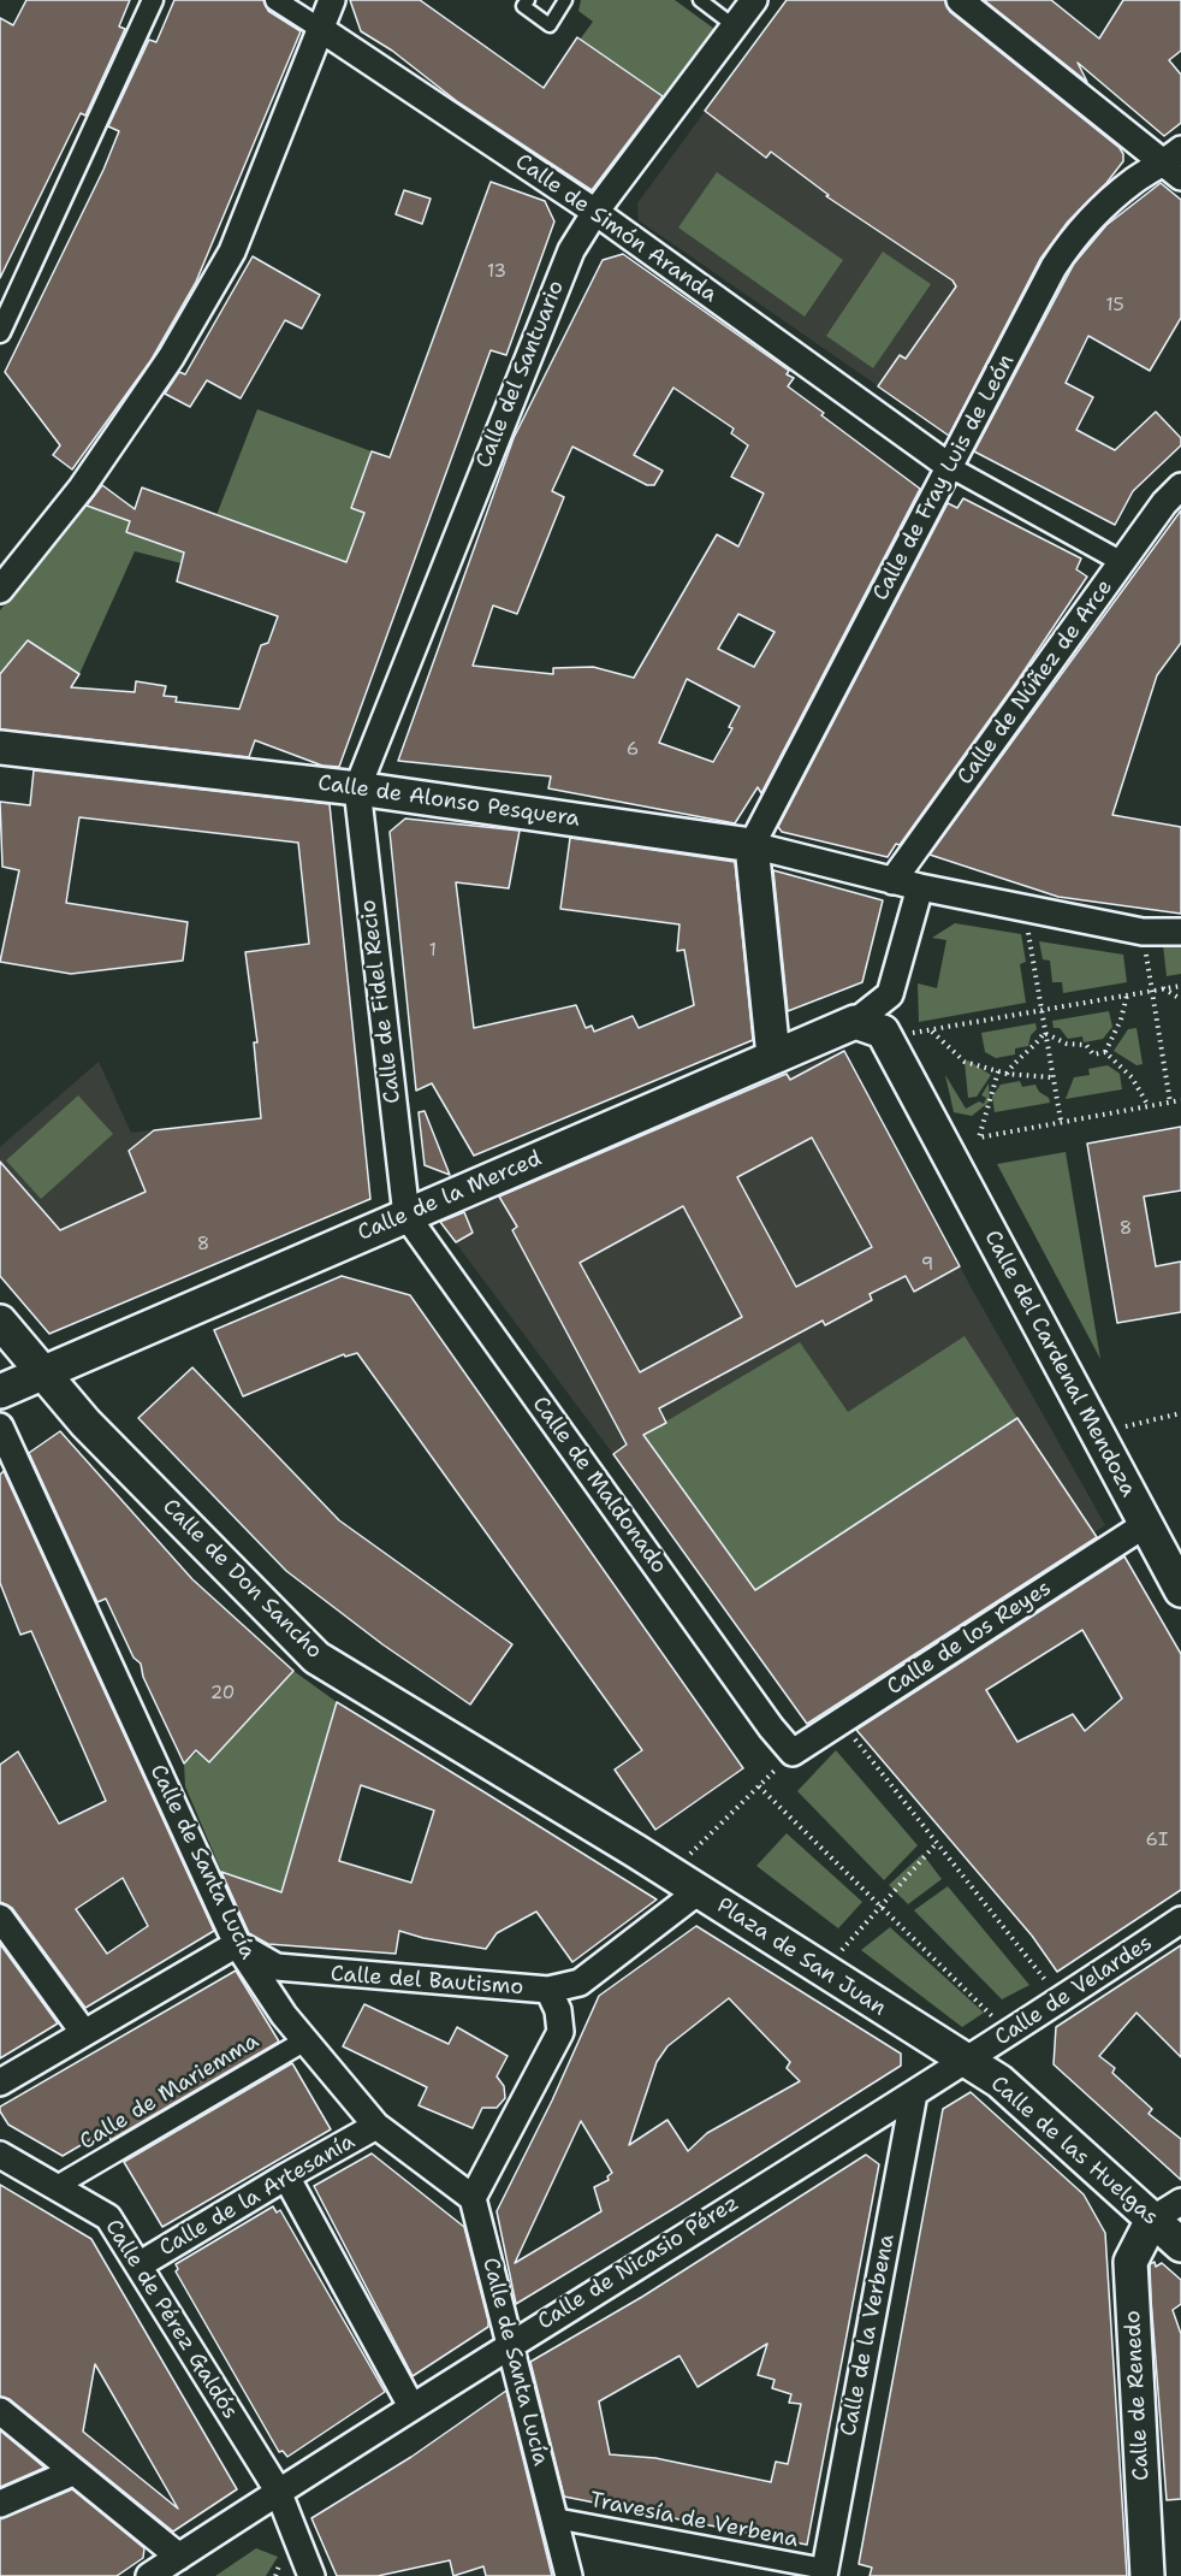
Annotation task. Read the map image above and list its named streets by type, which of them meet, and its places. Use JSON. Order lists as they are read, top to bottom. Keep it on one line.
{"streets":{"street":["Calle de Simón Aranda","Calle del Santuario","Calle de Fray Luis de León","Calle de Núñez de Arce","Calle de Alonso Pesquera","Calle de Fidel Recio","Calle de la Merced","Calle del Cardenal Mendoza","Calle de Maldonado","Calle de Don Sancho","Calle de los Reyes","Calle de Santa Lucía","Plaza de San Juan","Calle del Bautismo","Calle de Velardes","Calle de Mariemma","Calle de las Huelgas","Calle de la Artesanía","Calle de Nicasio Pérez","Calle de Pérez Galdós","Calle de la Verbena","Calle de Renedo","Travesía de Verbena"]},"crossings":[["Calle de Simón Aranda","Calle del Santuario"],["Calle de Simón Aranda","Calle de Fray Luis de León"],["Calle del Santuario","Calle de Alonso Pesquera"],["Calle del Santuario","Calle de Fidel Recio"],["Calle de Fray Luis de León","Calle de Alonso Pesquera"],["Calle de Núñez de Arce","Calle de Alonso Pesquera"],["Calle de Alonso Pesquera","Calle de Fidel Recio"],["Calle de Fidel Recio","Calle de la Merced"],["Calle de Fidel Recio","Calle de Maldonado"],["Calle de la Merced","Calle del Cardenal Mendoza"],["Calle de la Merced","Calle de Maldonado"],["Calle de la Merced","Calle de Don Sancho"],["Calle del Cardenal Mendoza","Calle de los Reyes"],["Calle de Maldonado","Calle de los Reyes"],["Calle de Don Sancho","Plaza de San Juan"],["Calle de Santa Lucía","Calle del Bautismo"],["Calle de Santa Lucía","Calle de Mariemma"],["Calle de Santa Lucía","Calle de la Artesanía"],["Calle de Santa Lucía","Calle de Nicasio Pérez"],["Calle de Santa Lucía","Travesía de Verbena"],["Plaza de San Juan","Calle del Bautismo"],["Plaza de San Juan","Calle de Velardes"],["Plaza de San Juan","Calle de las Huelgas"],["Plaza de San Juan","Calle de Nicasio Pérez"],["Calle de Velardes","Calle de las Huelgas"],["Calle de Velardes","Calle de Nicasio Pérez"],["Calle de Mariemma","Calle de Pérez Galdós"],["Calle de las Huelgas","Calle de Nicasio Pérez"],["Calle de las Huelgas","Calle de Renedo"],["Calle de la Artesanía","Calle de Pérez Galdós"],["Calle de Nicasio Pérez","Calle de Pérez Galdós"],["Calle de Nicasio Pérez","Calle de la Verbena"],["Calle de la Verbena","Travesía de Verbena"]],"house_numbers":["13","15","6","1","8","8","9","20","6I"]}
